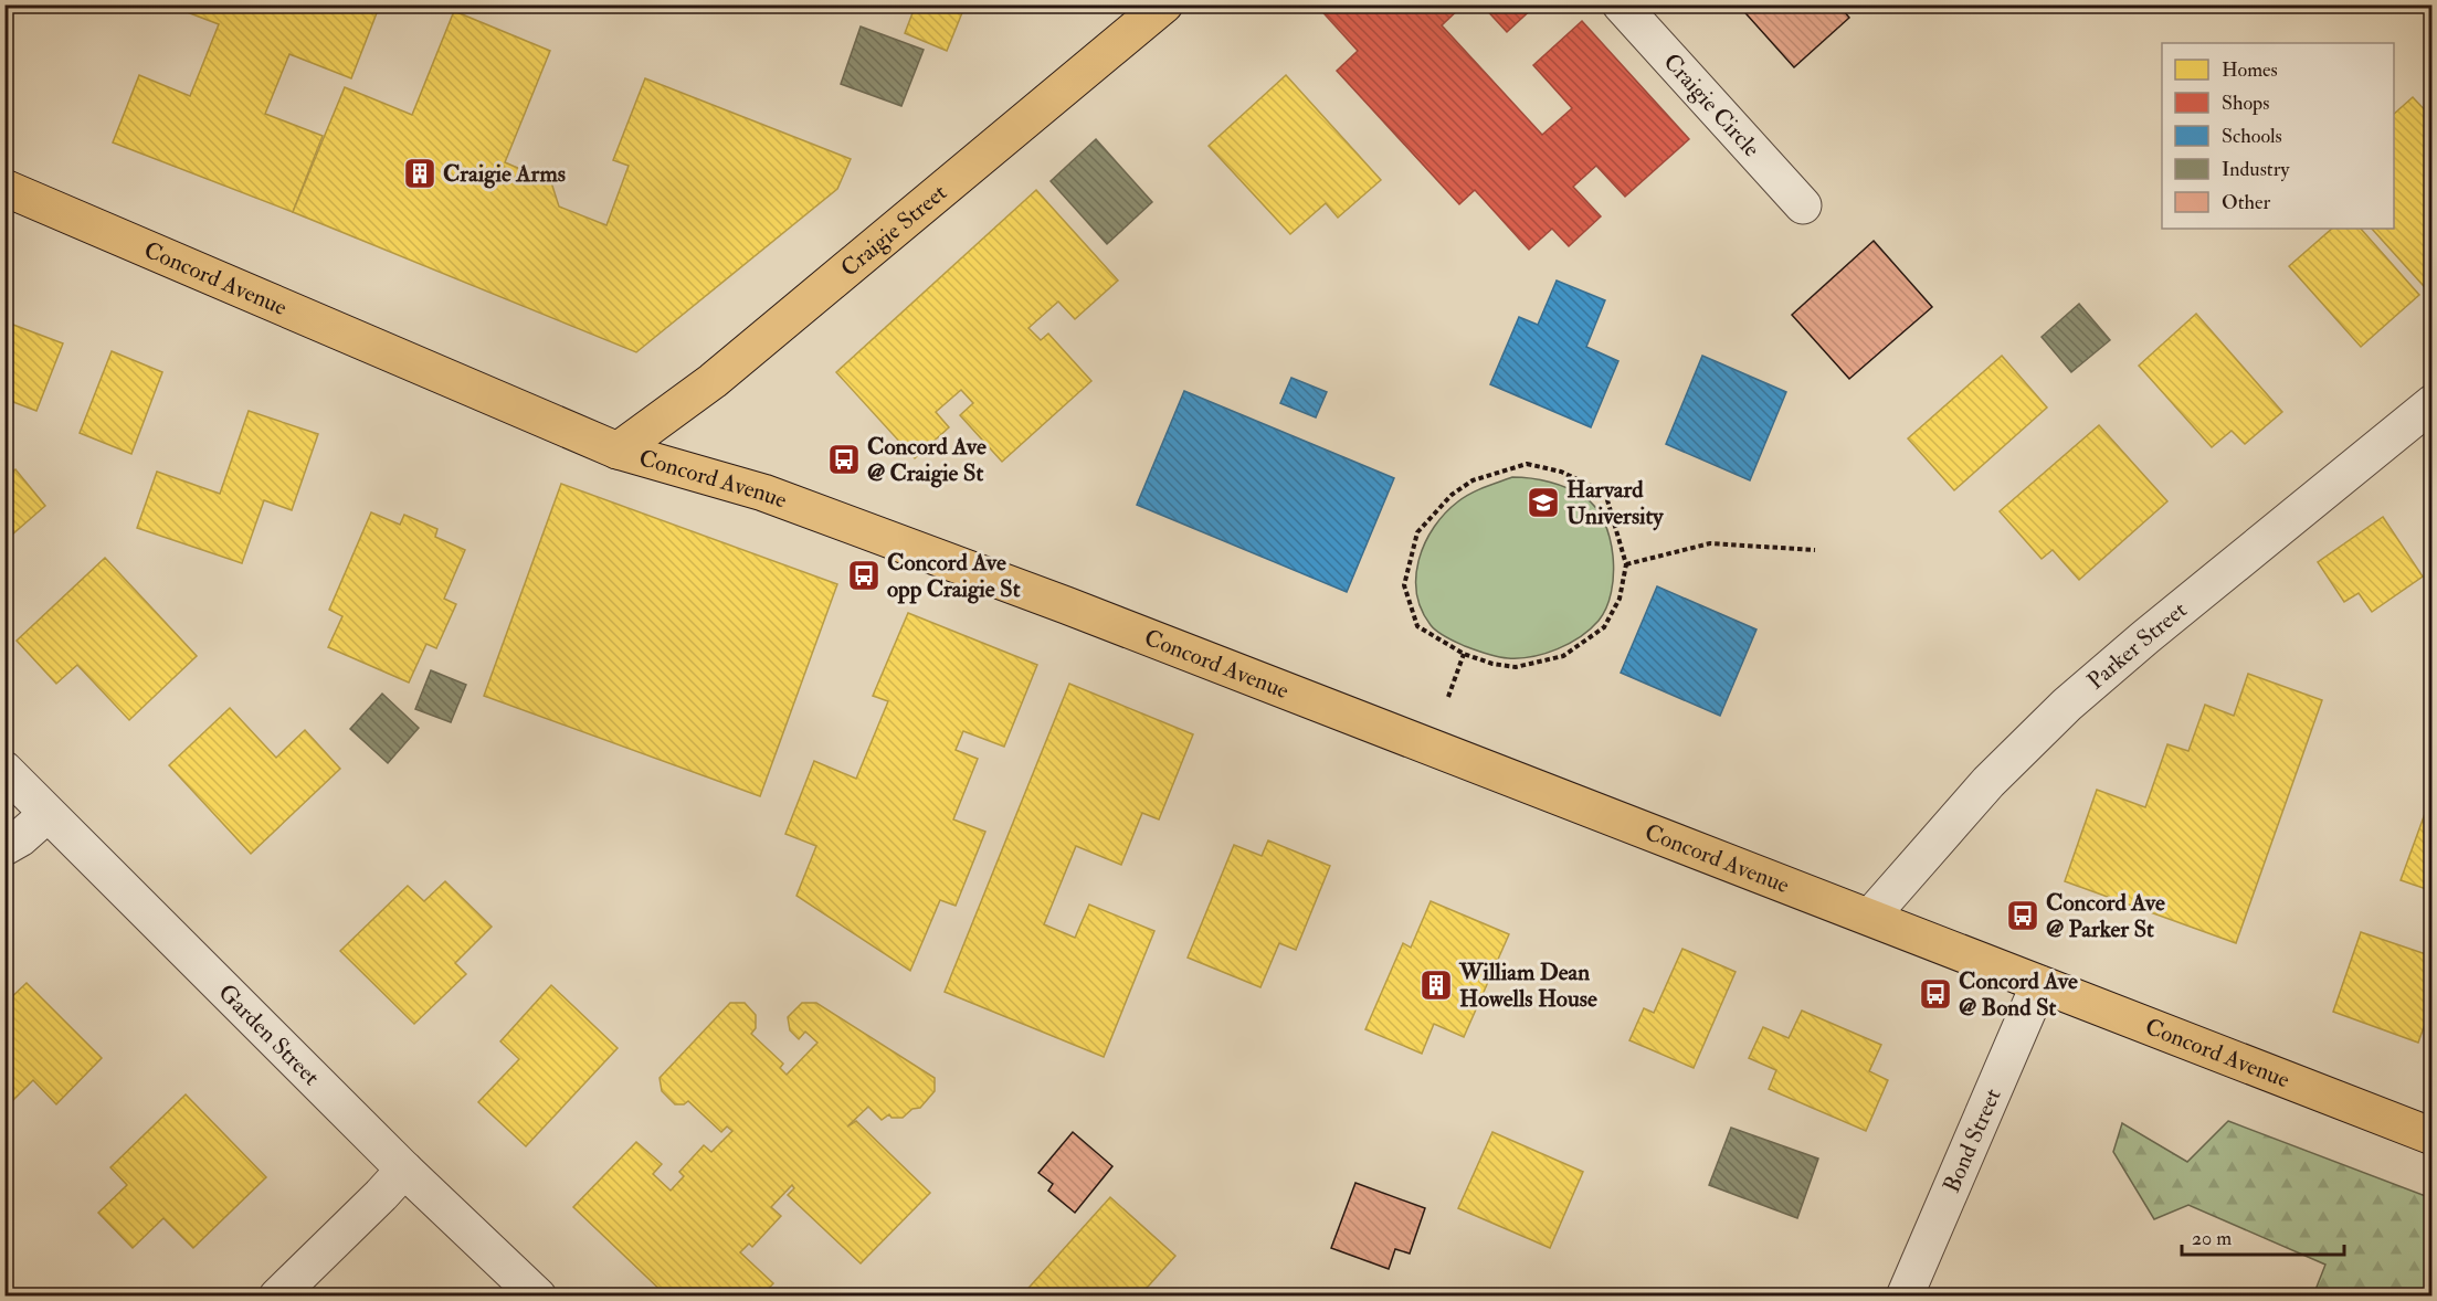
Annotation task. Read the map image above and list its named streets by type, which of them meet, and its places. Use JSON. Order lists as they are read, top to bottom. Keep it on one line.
{"streets":{"main road":["Craigie Street","Concord Avenue"],"street":["Craigie Circle","Parker Street","Garden Street","Bond Street"]},"crossings":[["Craigie Street","Concord Avenue"],["Concord Avenue","Parker Street"],["Concord Avenue","Bond Street"]],"places":{"building":["Craigie Arms","William Dean Howells House"],"bus stop":["Concord Ave @ Craigie St","Concord Ave opp Craigie St","Concord Ave @ Parker St","Concord Ave @ Bond St"],"school or university":["Harvard University"]},"legend":["Homes","Shops","Schools","Industry","Other"],"scale_bar":"20 m"}
